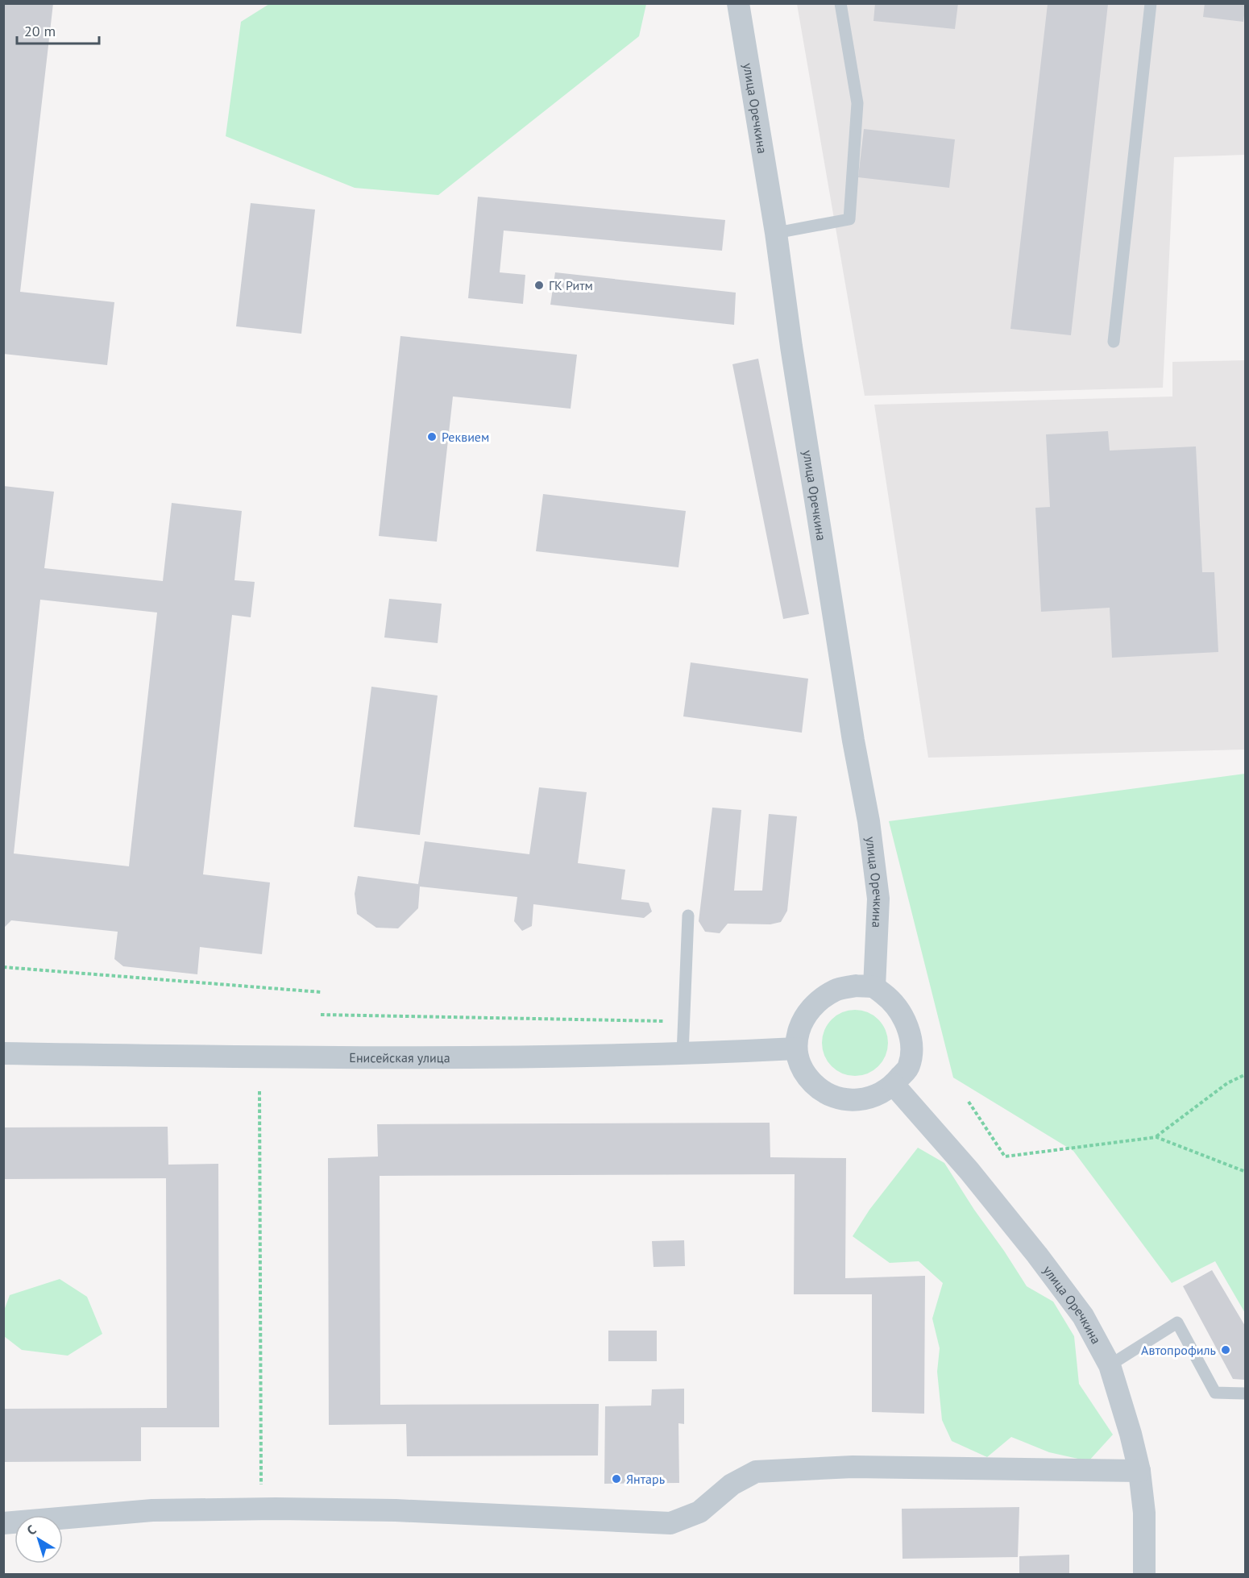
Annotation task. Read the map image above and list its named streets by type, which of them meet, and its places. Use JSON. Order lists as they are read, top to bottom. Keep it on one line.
{"streets":{"street":["улица Оречкина","Енисейская улица"]},"crossings":[["улица Оречкина","Енисейская улица"]],"places":["ГК Ритм","Реквием","Автопрофиль","Янтарь"],"scale_bar":"20 m","north":"top left"}
